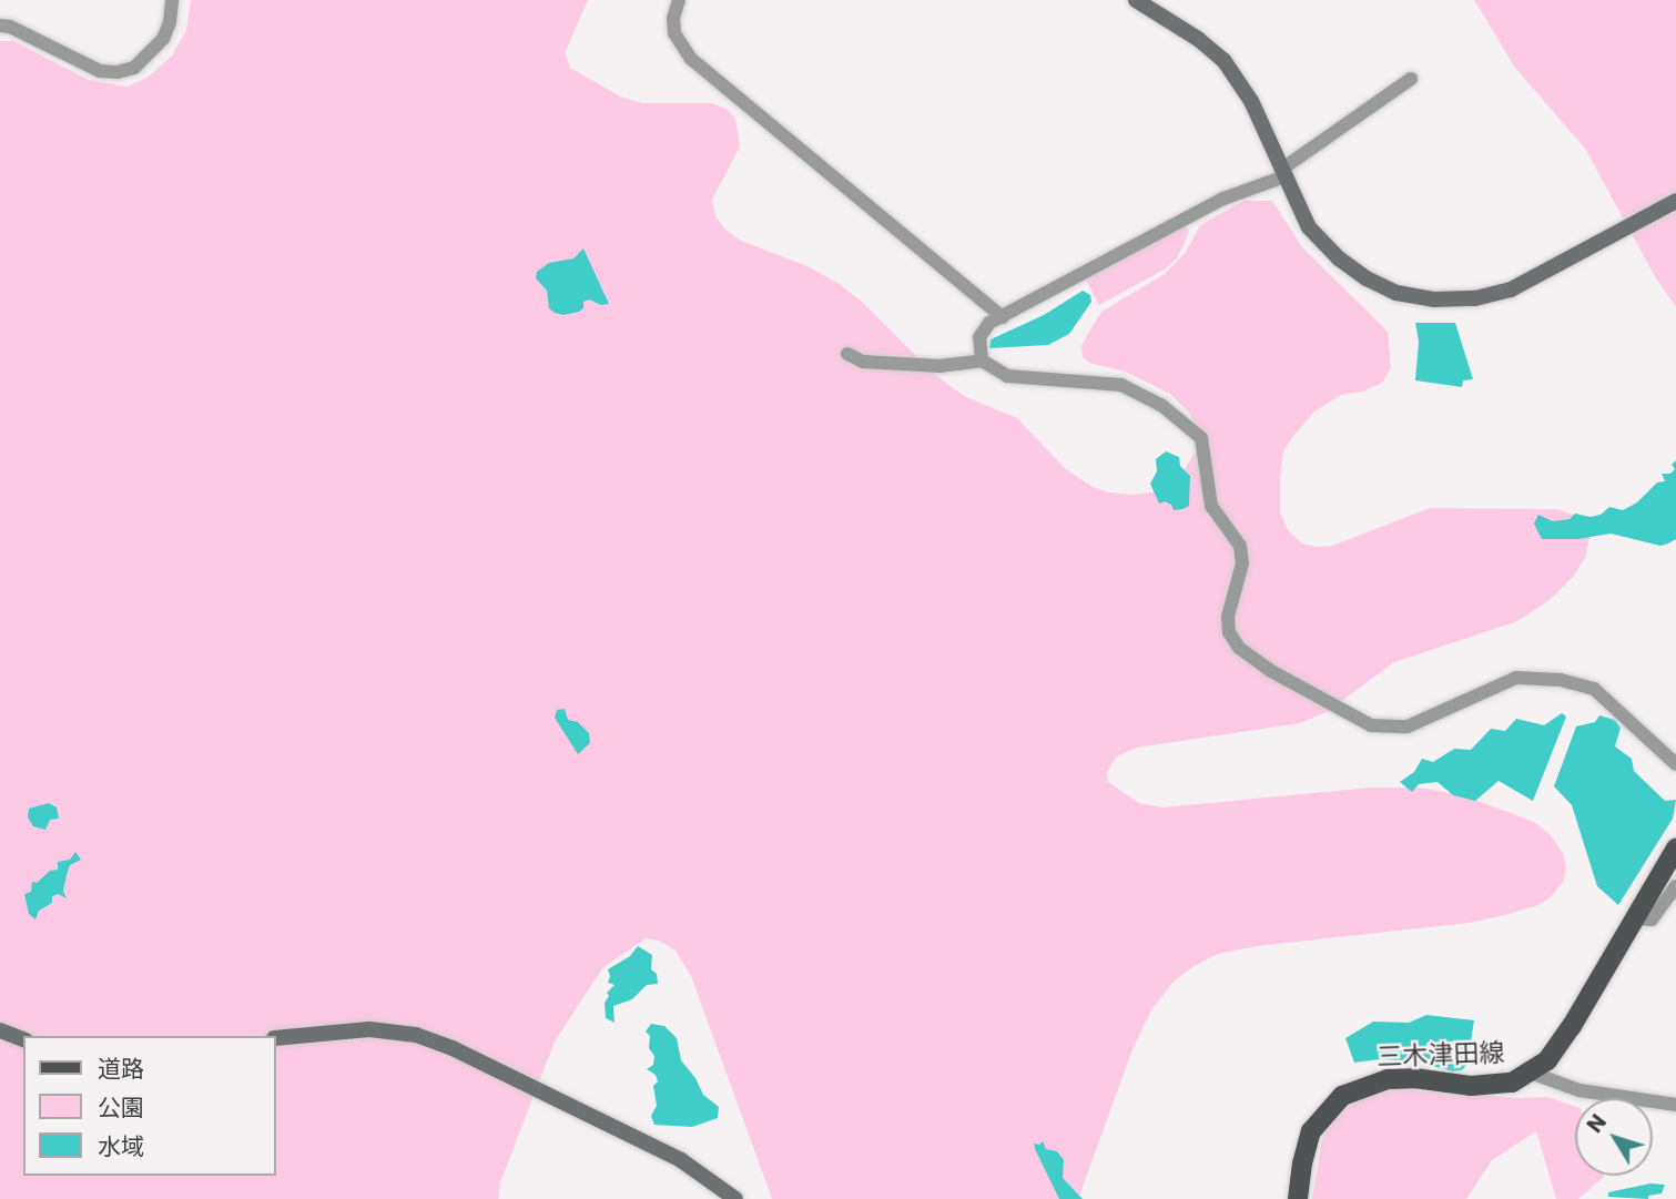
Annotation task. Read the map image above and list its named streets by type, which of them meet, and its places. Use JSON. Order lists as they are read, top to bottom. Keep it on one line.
{"streets":{"main road":["三木津田線"]},"legend":["道路","公園","水域"],"north":"top left"}
